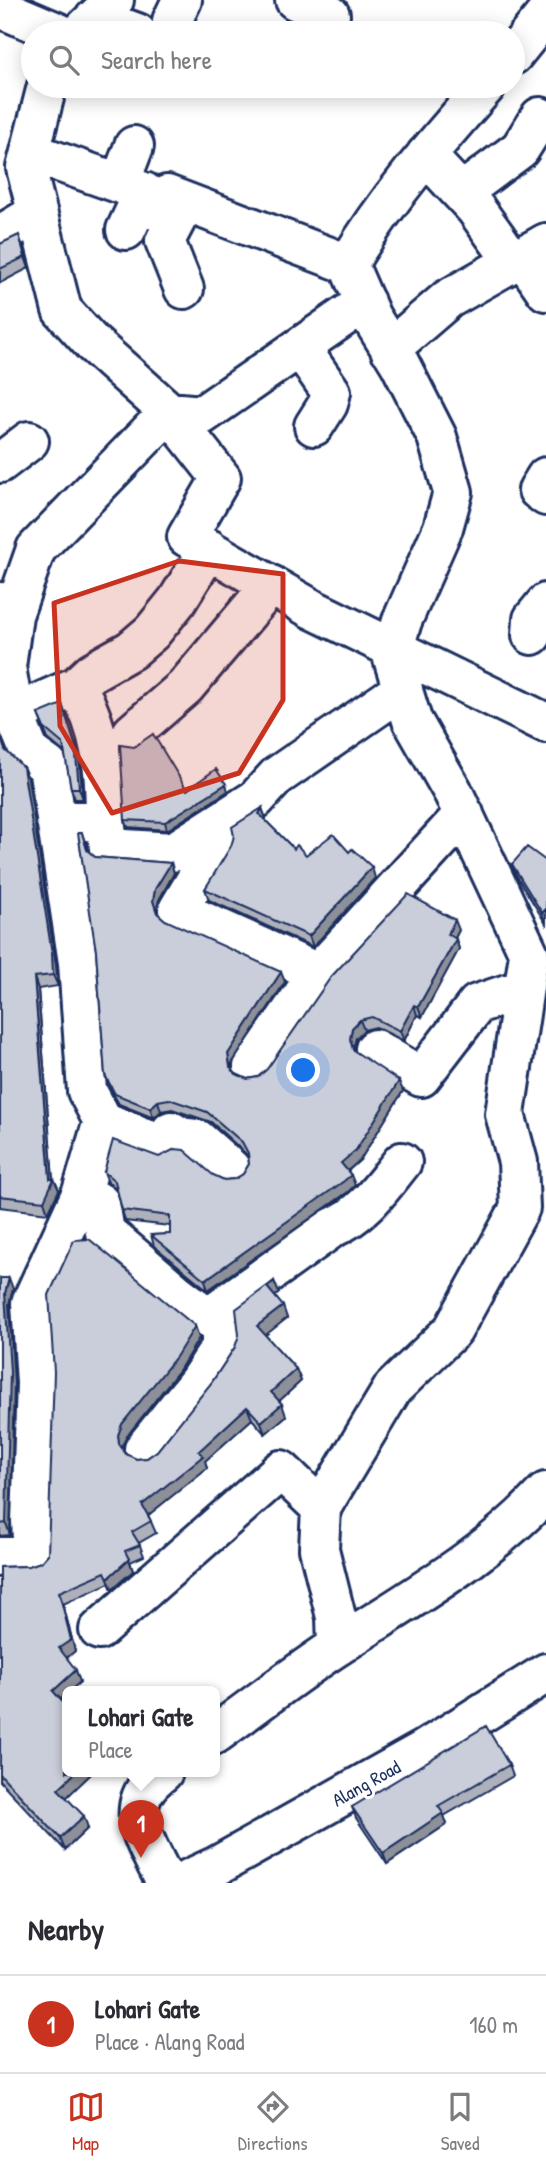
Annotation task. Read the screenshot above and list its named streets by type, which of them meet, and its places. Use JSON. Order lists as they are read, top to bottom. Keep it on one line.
{"streets":{"street":["Alang Road"]},"page":{"search":"Search here","popup":["Lohari Gate","Place"],"pins":"1","heading":"Nearby","list":[{"mark":"1","name":"Lohari Gate","note":"Place · Alang Road","value":"160 m"}],"nav":["Map","Directions","Saved"]}}
